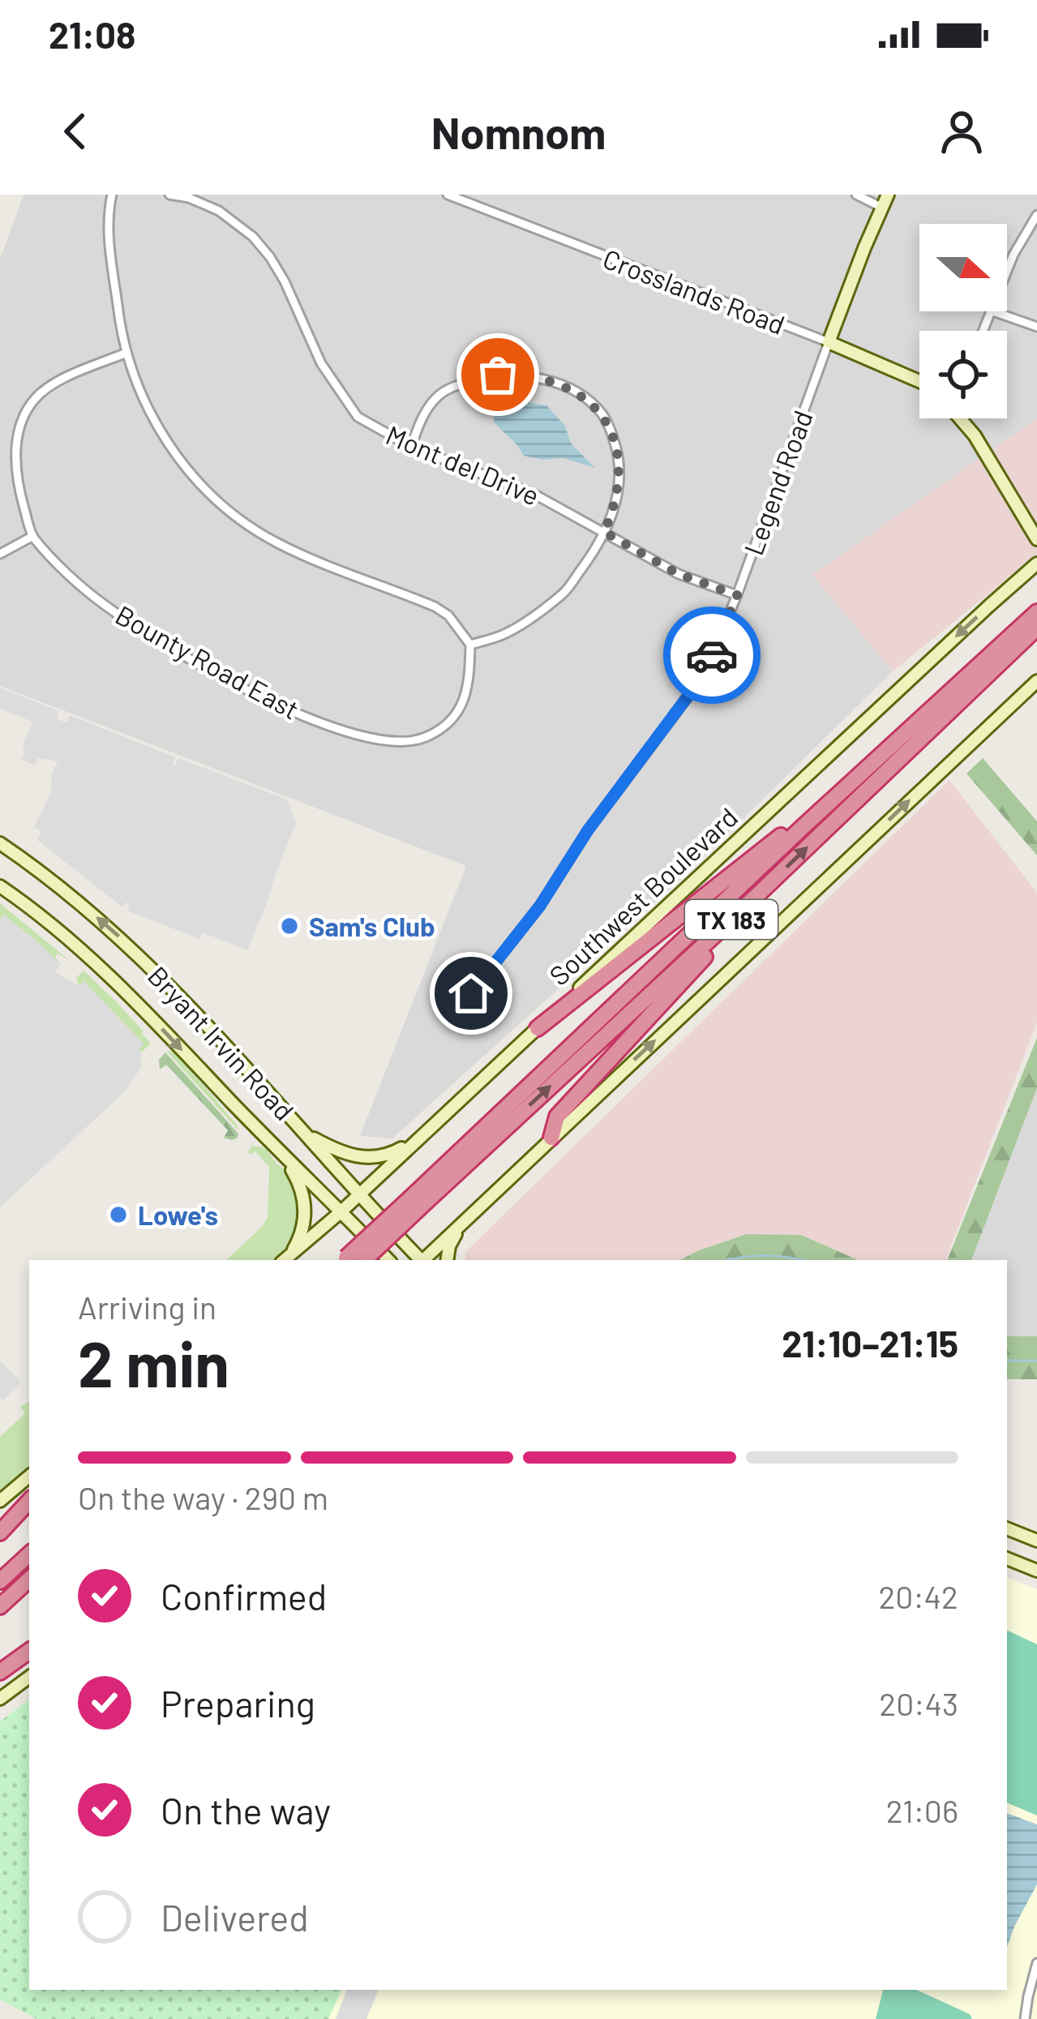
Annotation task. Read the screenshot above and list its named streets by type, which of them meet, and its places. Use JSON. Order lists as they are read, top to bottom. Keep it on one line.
{"streets":{"highway":["TX 183"],"main road":["Crosslands Road","Legend Road","Southwest Boulevard","Bryant Irvin Road"],"street":["Mont del Drive","Bounty Road East"]},"crossings":[["Crosslands Road","Legend Road"],["Mont del Drive","Legend Road"],["Southwest Boulevard","Bryant Irvin Road"]],"places":["Sam's Club","Lowe's"],"north":"right","page":{"status":"21:08","header":"Nomnom","heading":["2 min","Arriving in","21:10–21:15"],"bar":"On the way · 290 m","list":[["Confirmed","20:42"],["Preparing","20:43"],["On the way","21:06"],"Delivered"]}}
